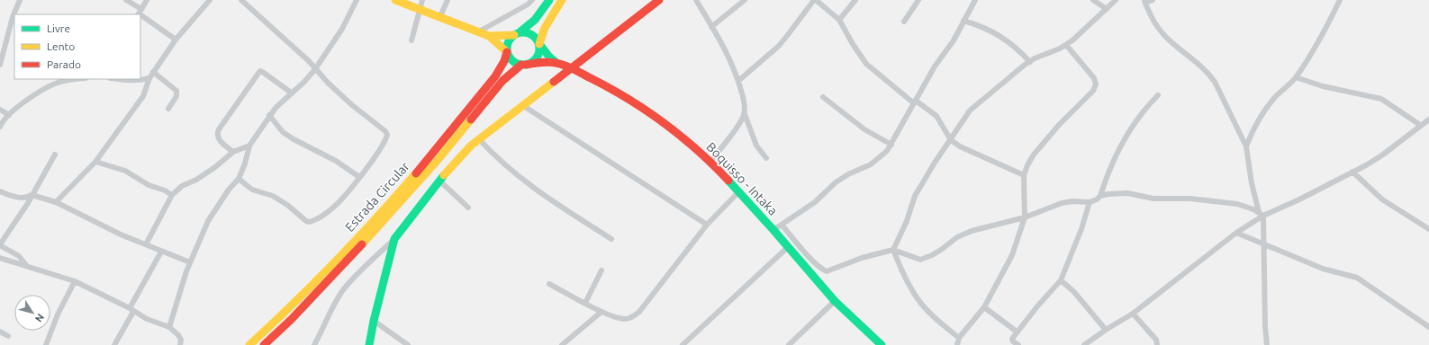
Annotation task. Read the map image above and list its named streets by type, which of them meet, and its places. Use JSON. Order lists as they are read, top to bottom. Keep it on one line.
{"streets":{"street":["Boquisso - Intaka","Estrada Circular"]},"legend":["Livre","Lento","Parado"],"north":"bottom right"}
